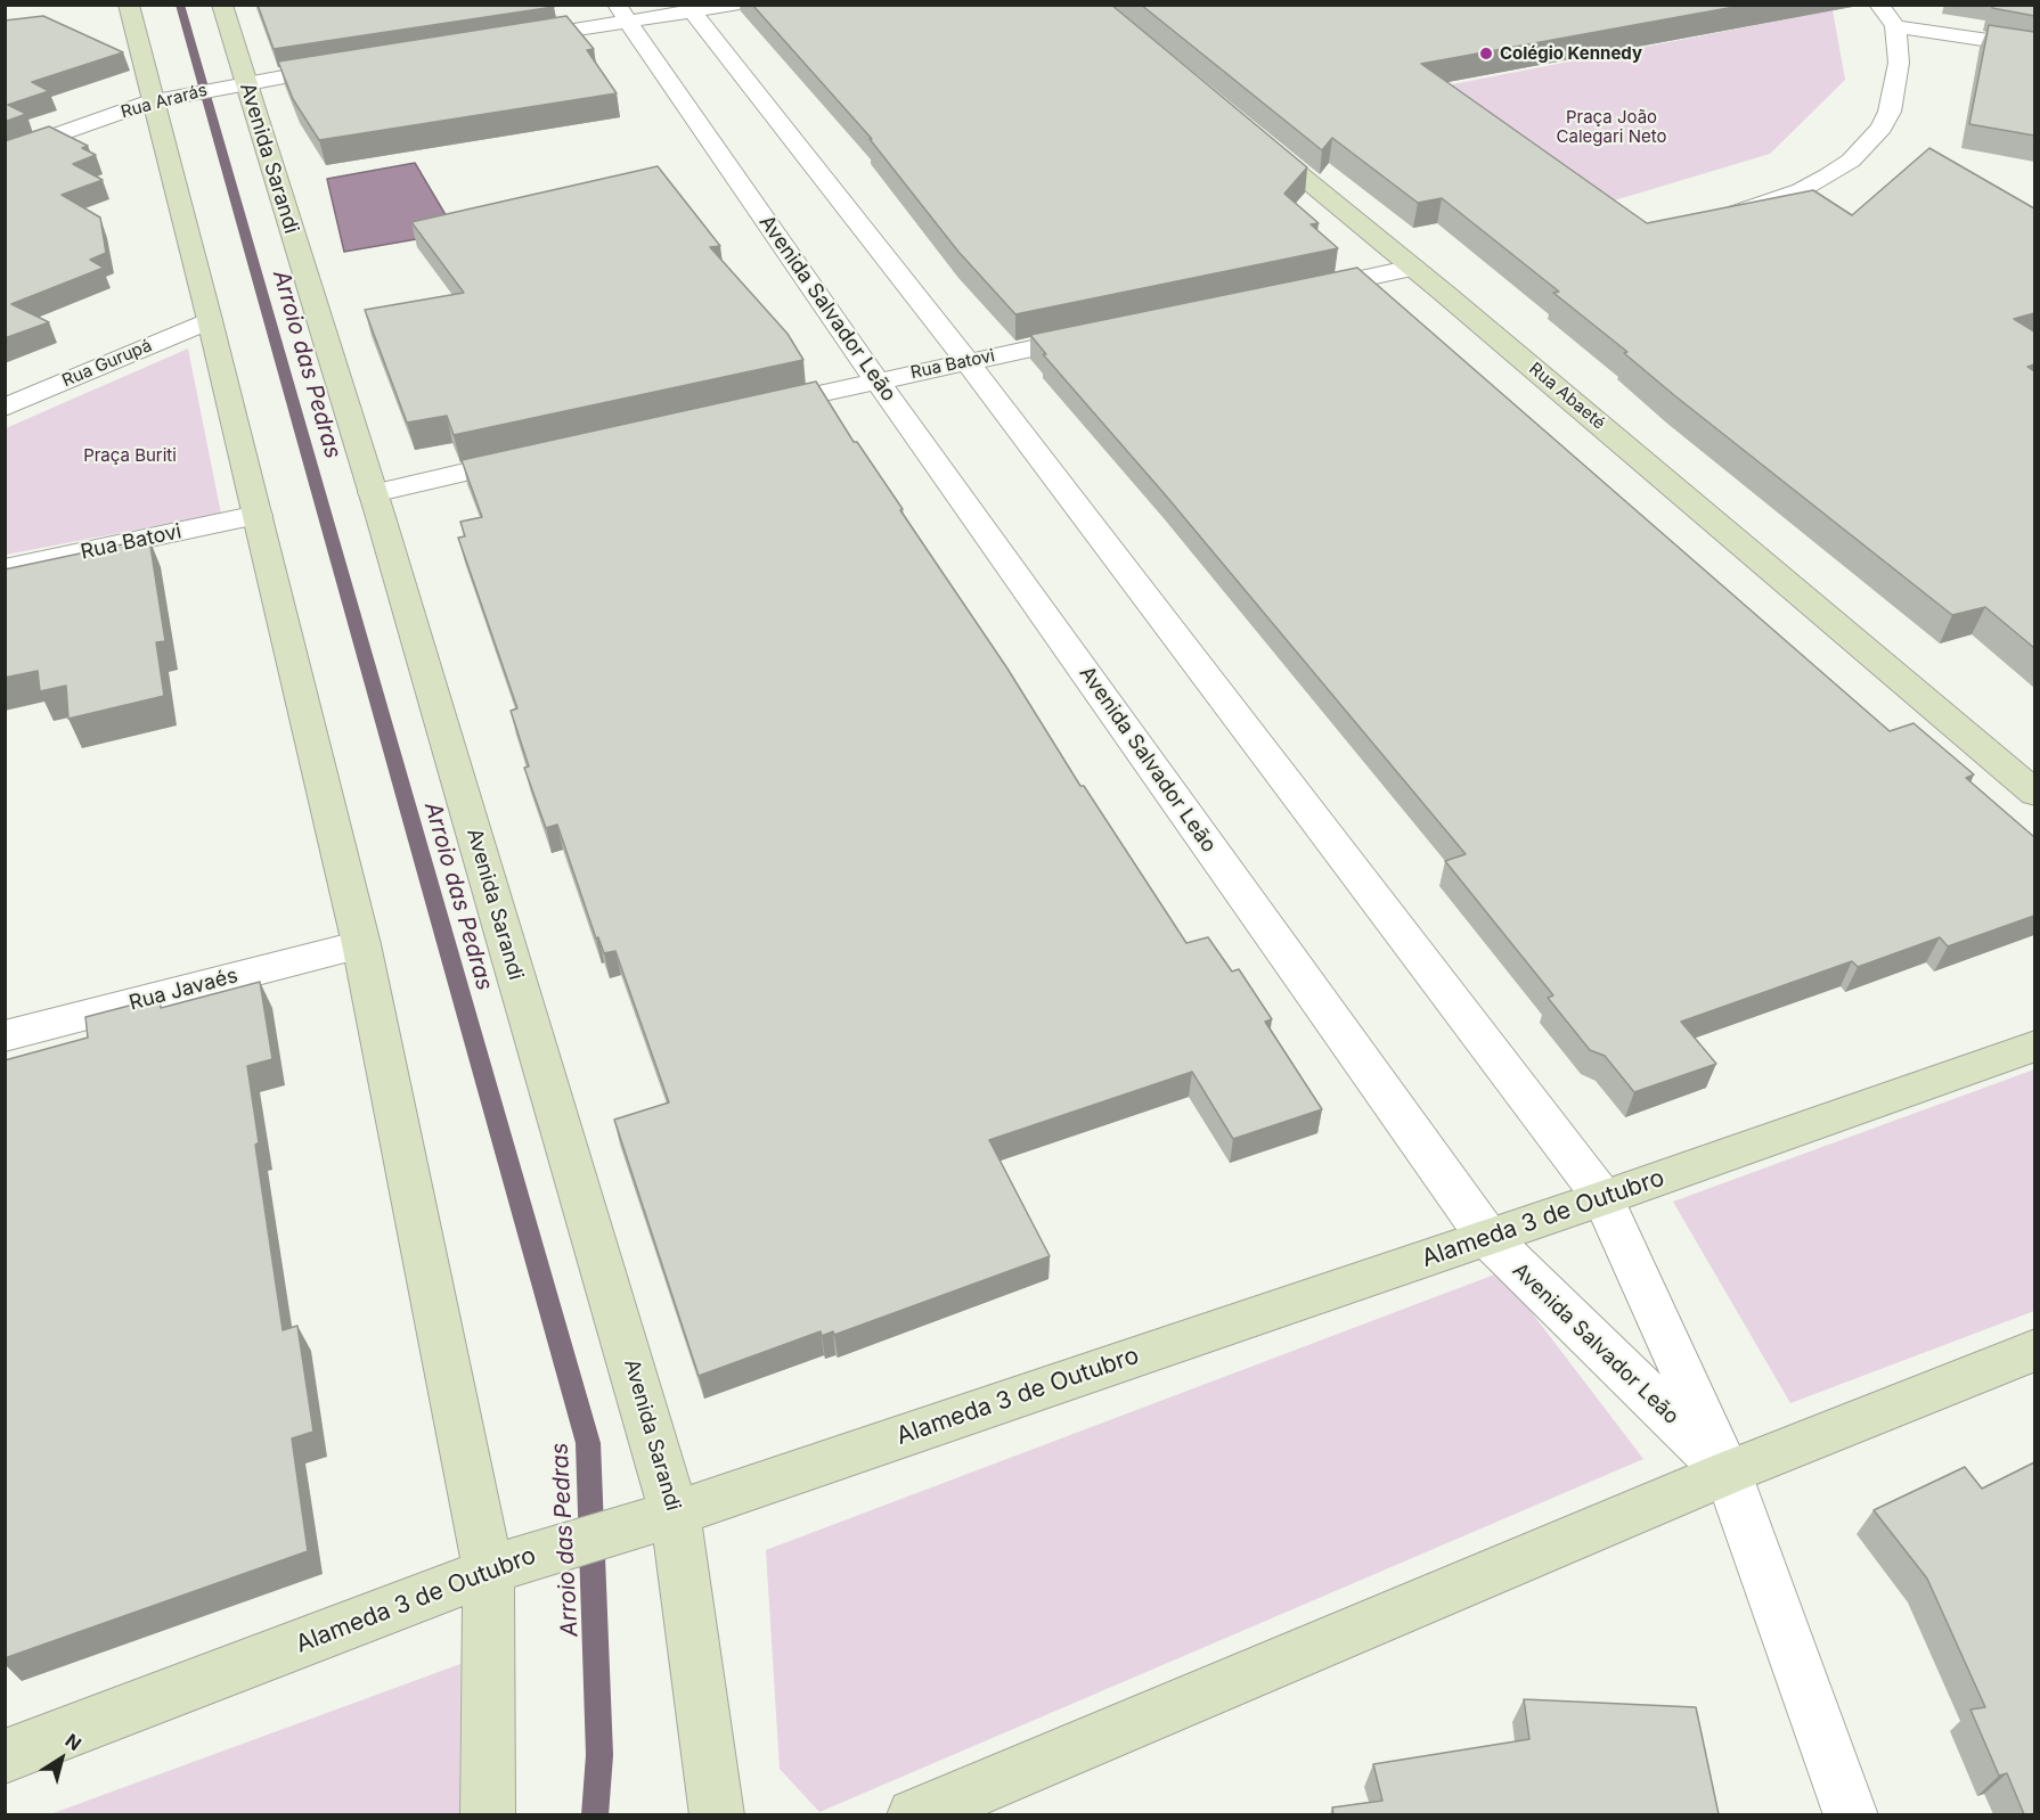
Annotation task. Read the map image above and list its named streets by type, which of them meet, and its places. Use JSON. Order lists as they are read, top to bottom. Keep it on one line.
{"streets":{"street":["Rua Ararás","Avenida Sarandi","Avenida Salvador Leão","Rua Gurupá","Rua Batovi","Rua Abaeté","Rua Javaés","Alameda 3 de Outubro"]},"crossings":[["Rua Ararás","Avenida Sarandi"],["Avenida Sarandi","Alameda 3 de Outubro"],["Avenida Salvador Leão","Rua Batovi"],["Avenida Salvador Leão","Alameda 3 de Outubro"]],"water":["Arroio das Pedras"],"parks":["Praça João Calegari Neto","Praça Buriti"],"places":["Colégio Kennedy"],"north":"top right"}
